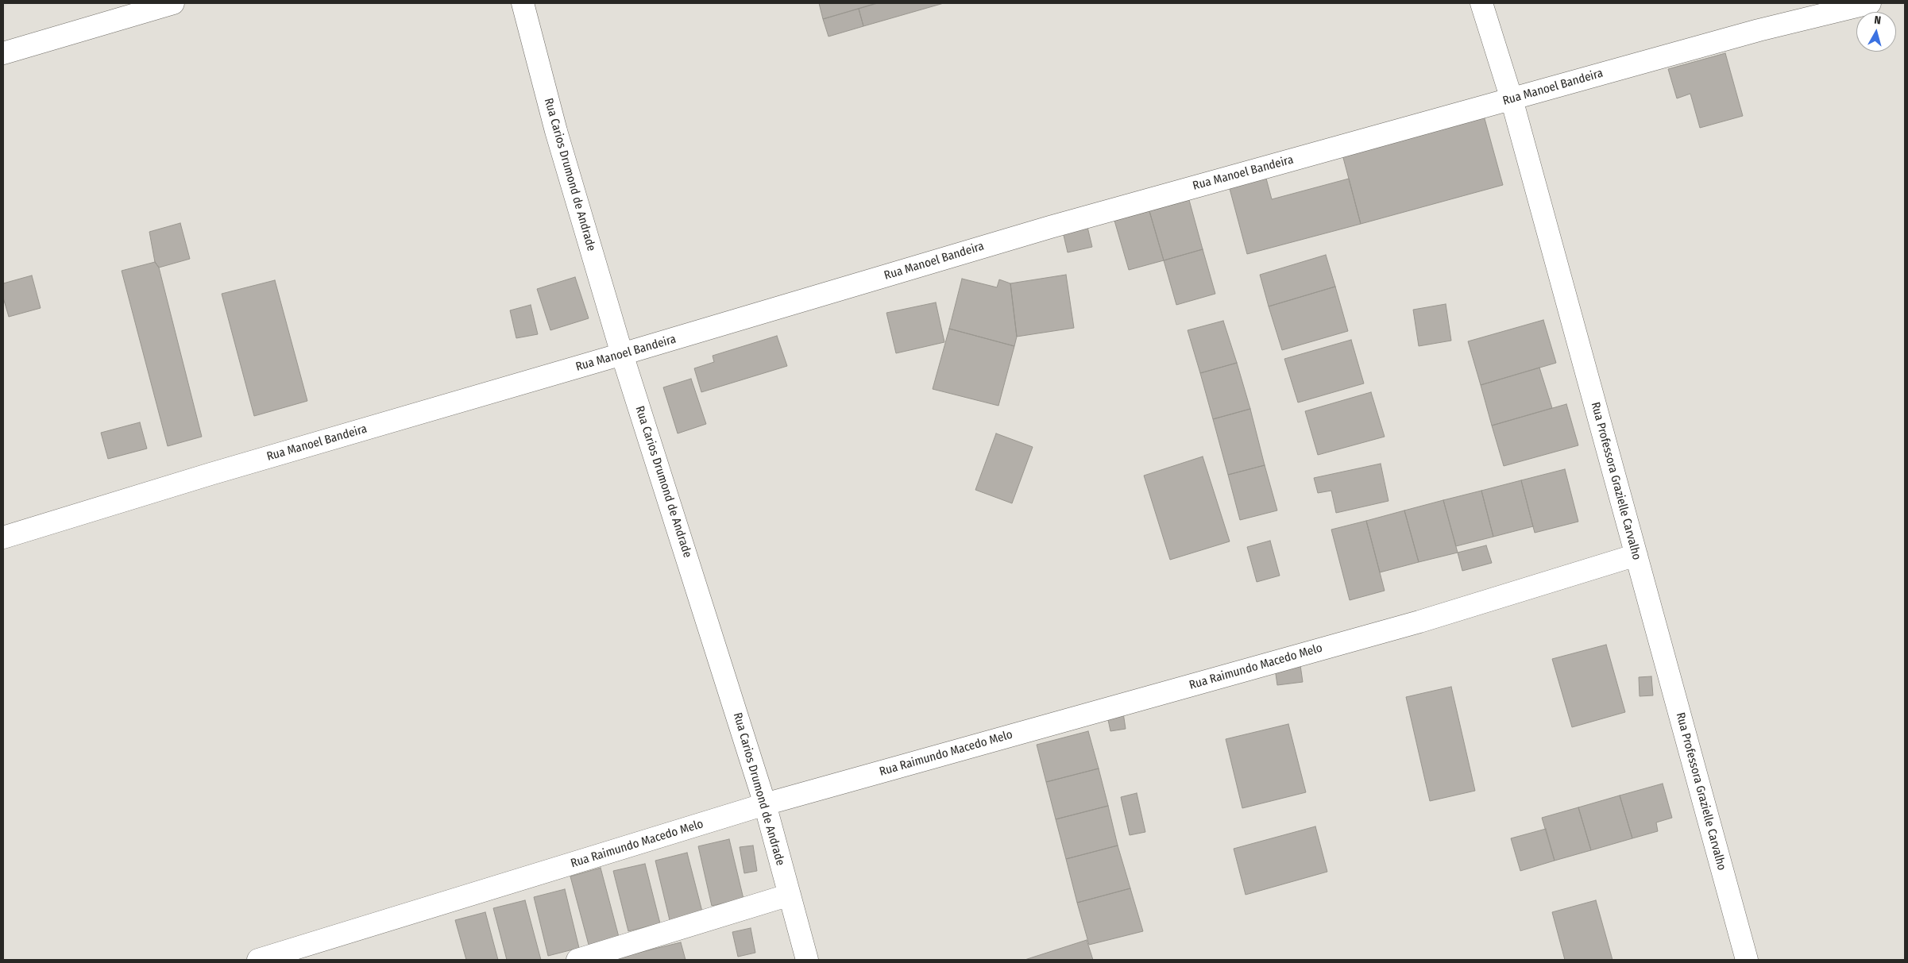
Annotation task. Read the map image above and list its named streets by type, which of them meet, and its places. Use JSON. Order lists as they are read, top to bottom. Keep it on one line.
{"streets":{"street":["Rua Manoel Bandeira","Rua Carios Drumond de Andrade","Rua Professora Grazielle Carvalho","Rua Raimundo Macedo Melo"]},"crossings":[["Rua Manoel Bandeira","Rua Carios Drumond de Andrade"],["Rua Manoel Bandeira","Rua Professora Grazielle Carvalho"],["Rua Carios Drumond de Andrade","Rua Raimundo Macedo Melo"],["Rua Professora Grazielle Carvalho","Rua Raimundo Macedo Melo"]],"north":"top"}
